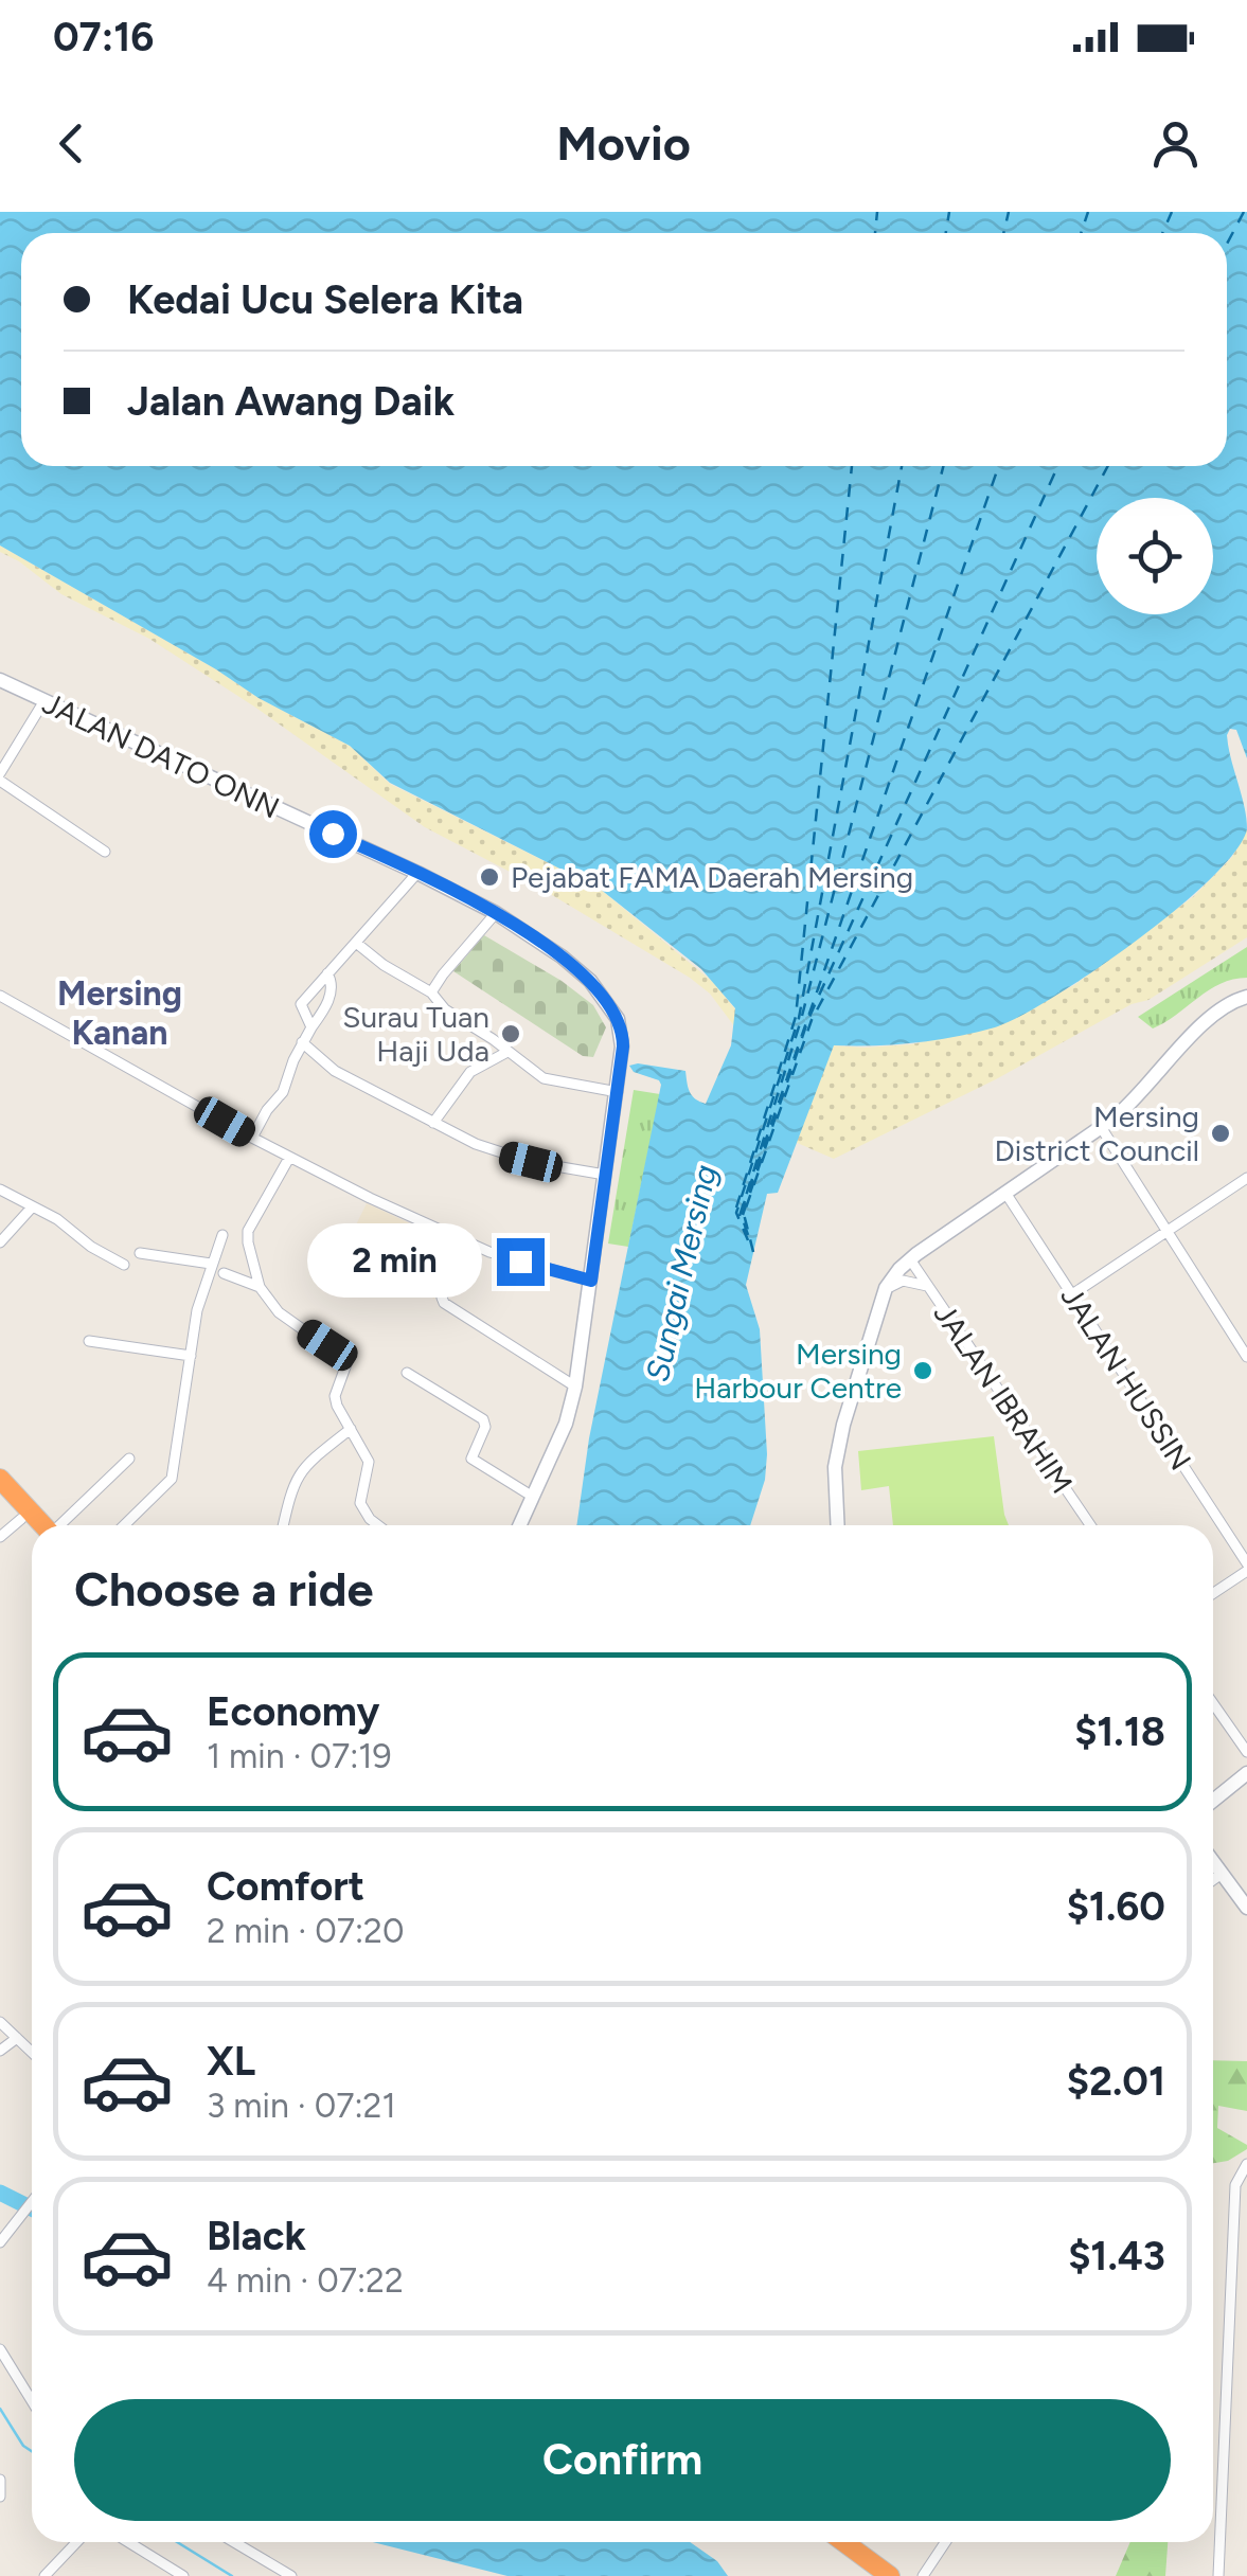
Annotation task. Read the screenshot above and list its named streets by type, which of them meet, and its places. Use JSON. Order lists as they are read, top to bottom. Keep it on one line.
{"streets":{"main road":["JALAN DATO ONN"],"street":["JALAN HUSSIN","JALAN IBRAHIM"]},"districts":["Mersing Kanan"],"water":["Sungai Mersing"],"places":["Pejabat FAMA Daerah Mersing","Surau Tuan Haji Uda","Mersing District Council","Mersing Harbour Centre"],"page":{"status":"07:16","header":"Movio","banner":["Kedai Ucu Selera Kita","Jalan Awang Daik"],"bubble":"2 min","heading":"Choose a ride","list":[{"name":"Economy","note":"1 min · 07:19","value":"$1.18"},{"name":"Comfort","note":"2 min · 07:20","value":"$1.60"},{"name":"XL","note":"3 min · 07:21","value":"$2.01"},{"name":"Black","note":"4 min · 07:22","value":"$1.43"}],"buttons":"Confirm"}}
